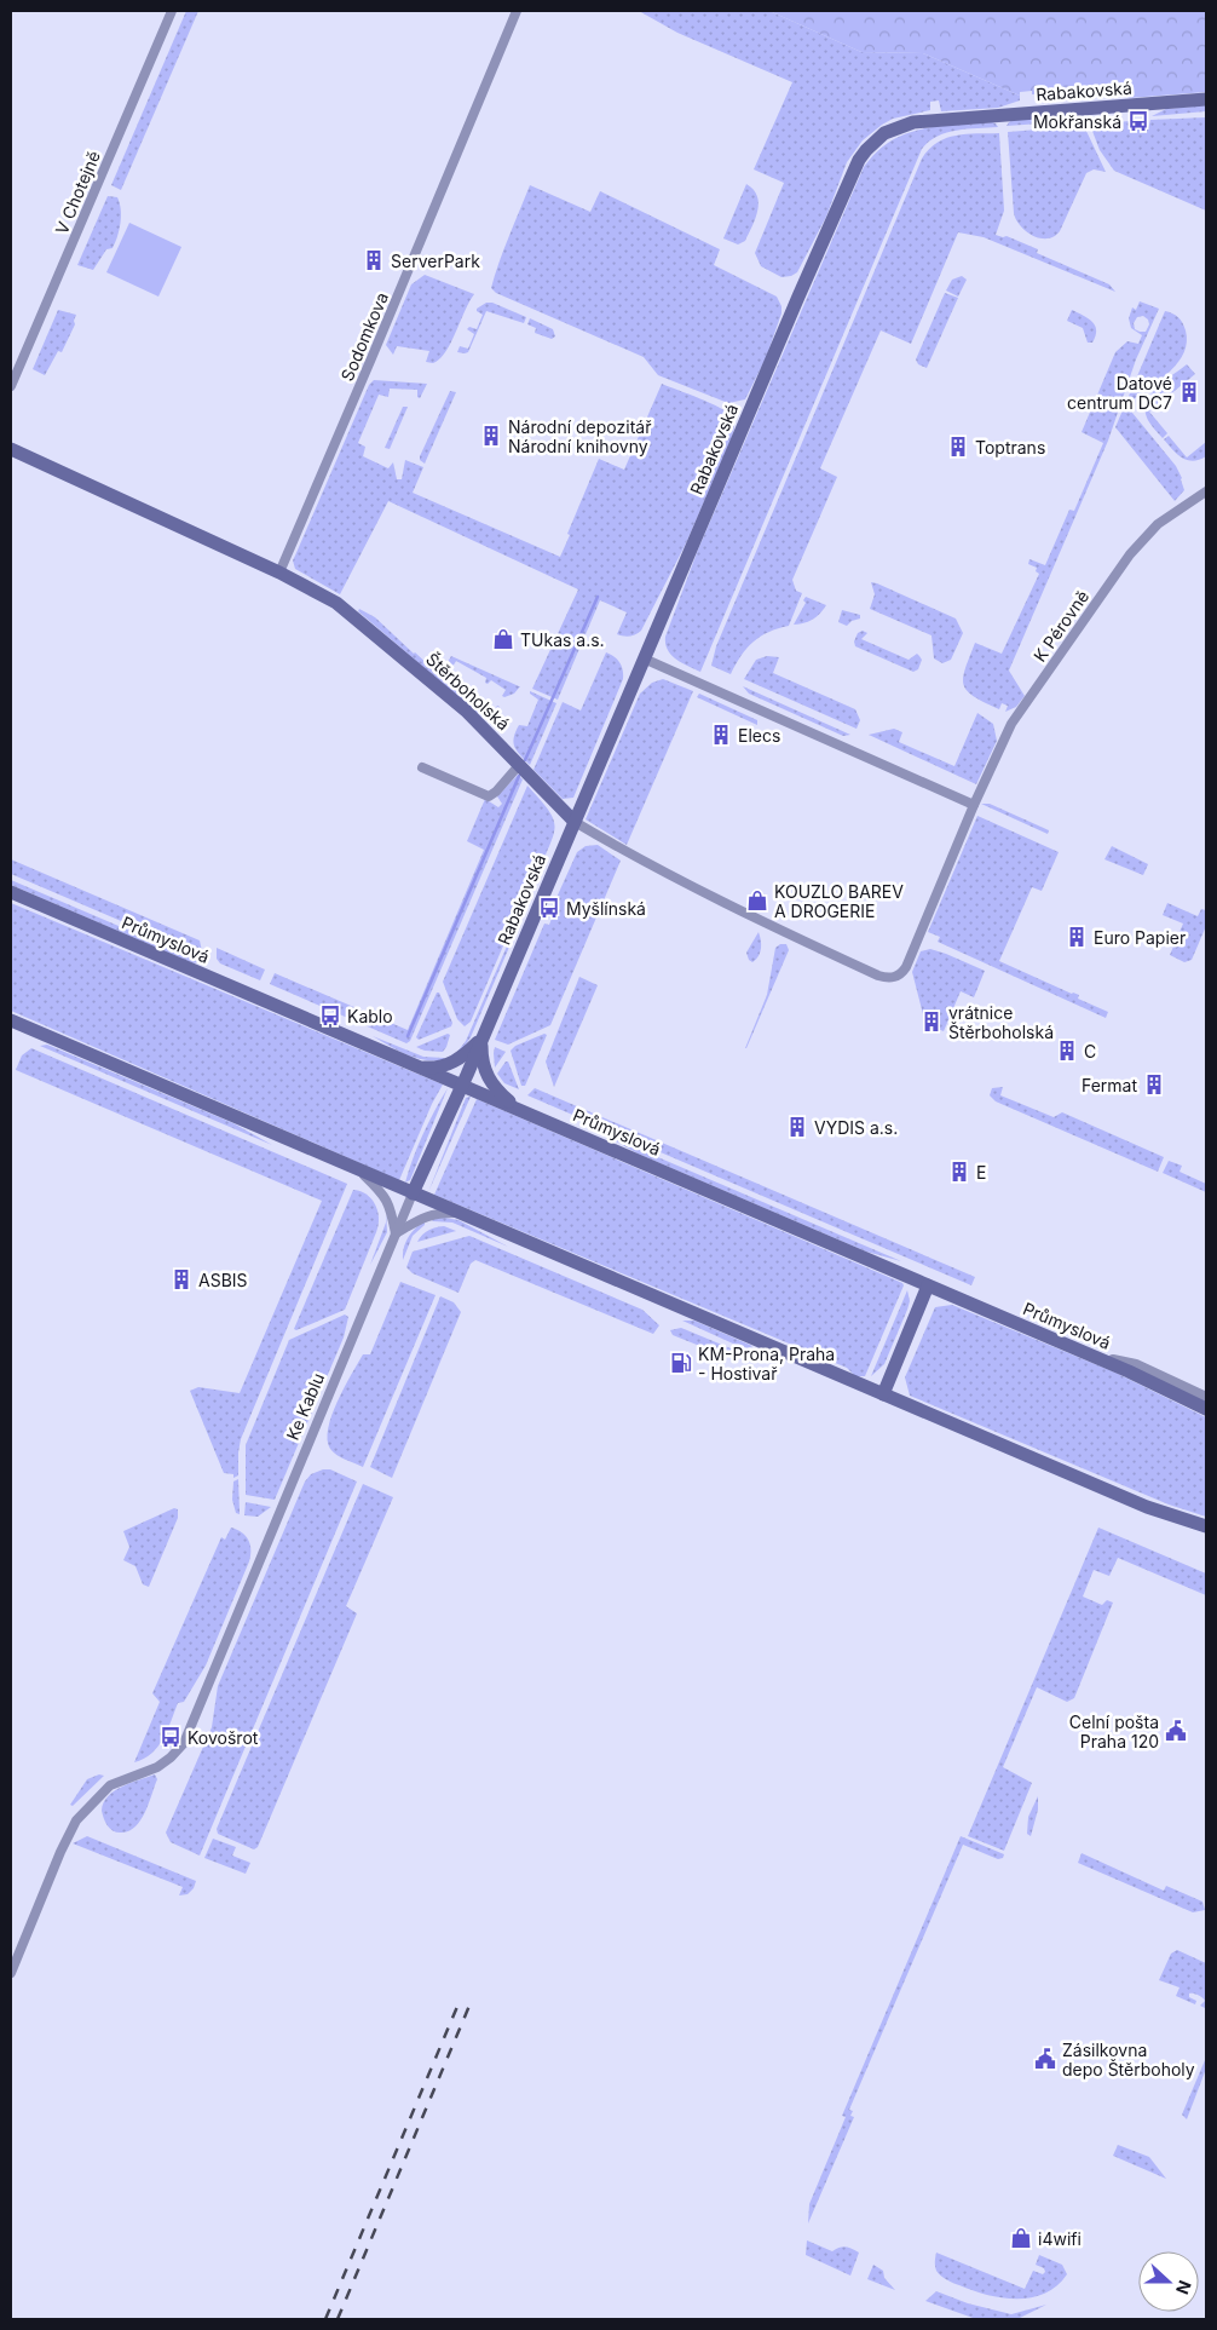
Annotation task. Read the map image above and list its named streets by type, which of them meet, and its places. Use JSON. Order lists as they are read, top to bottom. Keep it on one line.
{"streets":{"main road":["Rabakovská","Štěrboholská","Průmyslová","Ke Kablu"],"street":["V Chotejně","Sodomkova","K Pérovně"]},"crossings":[["Rabakovská","Štěrboholská"],["Rabakovská","Průmyslová"],["Rabakovská","Ke Kablu"],["Sodomkova","Štěrboholská"],["K Pérovně","Štěrboholská"],["Průmyslová","Ke Kablu"]],"places":{"bus stop":["Mokřanská","Myšlínská","Kablo","Kovošrot"],"building":["ServerPark","Datové centrum DC7","Národní depozitář Národní knihovny","Toptrans","Elecs","Euro Papier","vrátnice Štěrboholská","C","Fermat","VYDIS a.s.","E","ASBIS"],"shop":["TUkas a.s.","KOUZLO BAREV A DROGERIE","i4wifi"],"fuel station":["KM-Prona, Praha - Hostivař"],"public building":["Celní pošta Praha 120","Zásilkovna depo Štěrboholy"]},"north":"right"}
